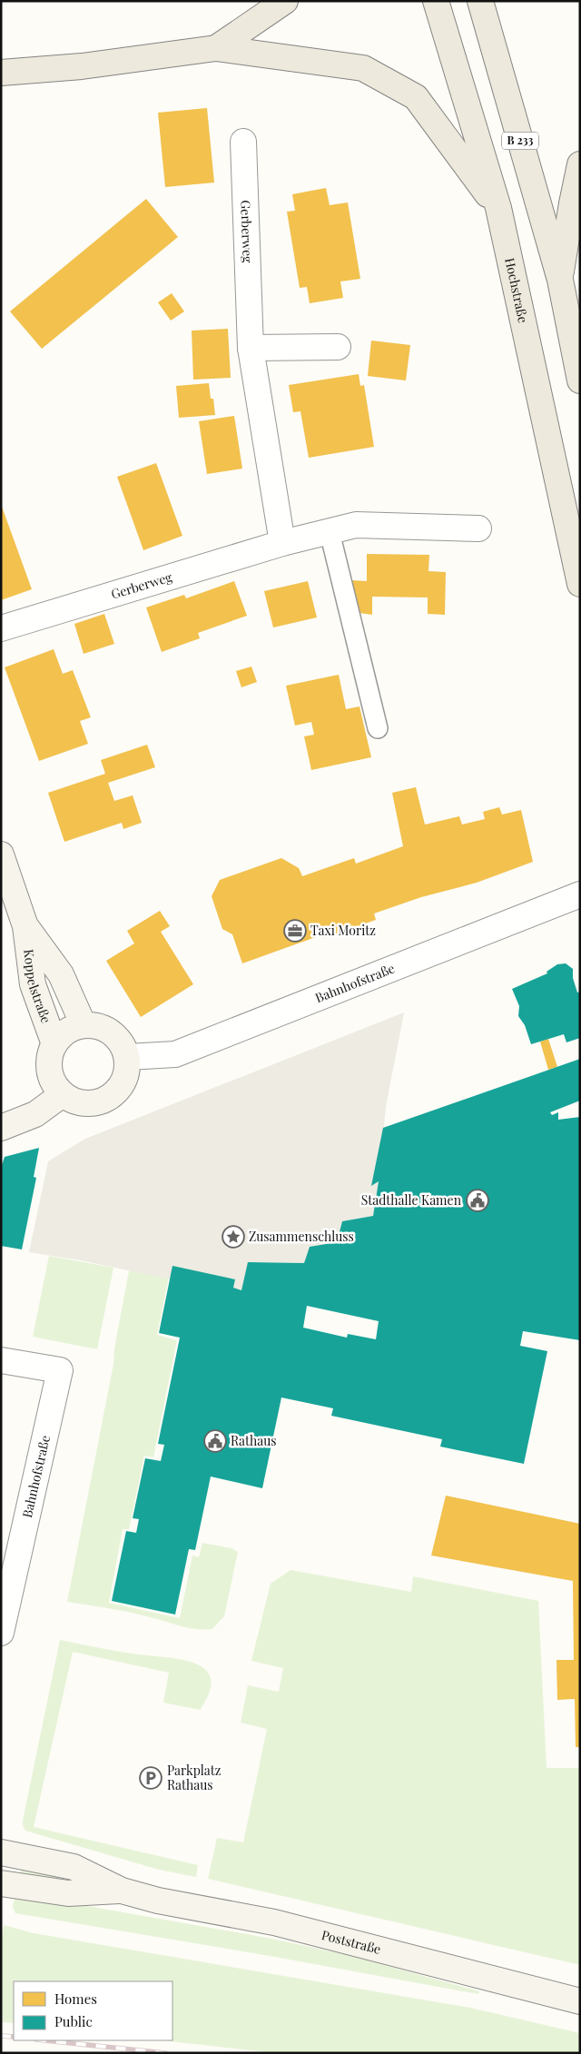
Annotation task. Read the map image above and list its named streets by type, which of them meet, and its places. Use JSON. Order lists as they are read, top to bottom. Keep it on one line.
{"streets":{"main road":["B 233","Hochstraße"],"street":["Gerberweg","Bahnhofstraße","Koppelstraße","Poststraße"]},"crossings":[["Bahnhofstraße","Koppelstraße"]],"places":{"office":["Taxi Moritz"],"public building":["Stadthalle Kamen","Rathaus"],"place":["Zusammenschluss"],"parking":["Parkplatz Rathaus"]},"legend":["Homes","Public"]}
